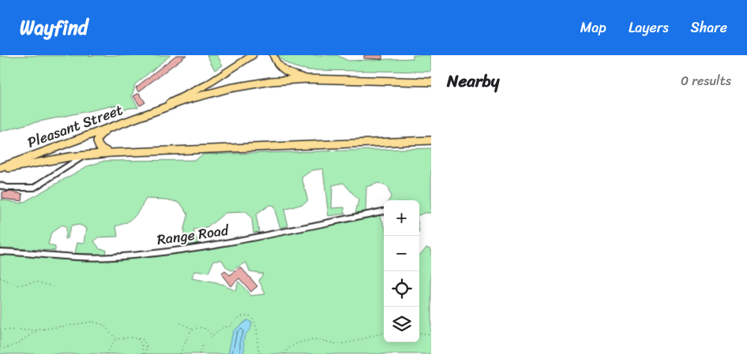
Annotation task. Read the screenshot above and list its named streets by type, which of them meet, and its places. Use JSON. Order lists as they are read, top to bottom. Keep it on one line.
{"streets":{"highway":["Pleasant Street"],"street":["Range Road"]},"page":{"header":"Wayfind","nav":["Map","Layers","Share"],"heading":["Nearby","0 results"],"map_buttons":["+","−"]}}
